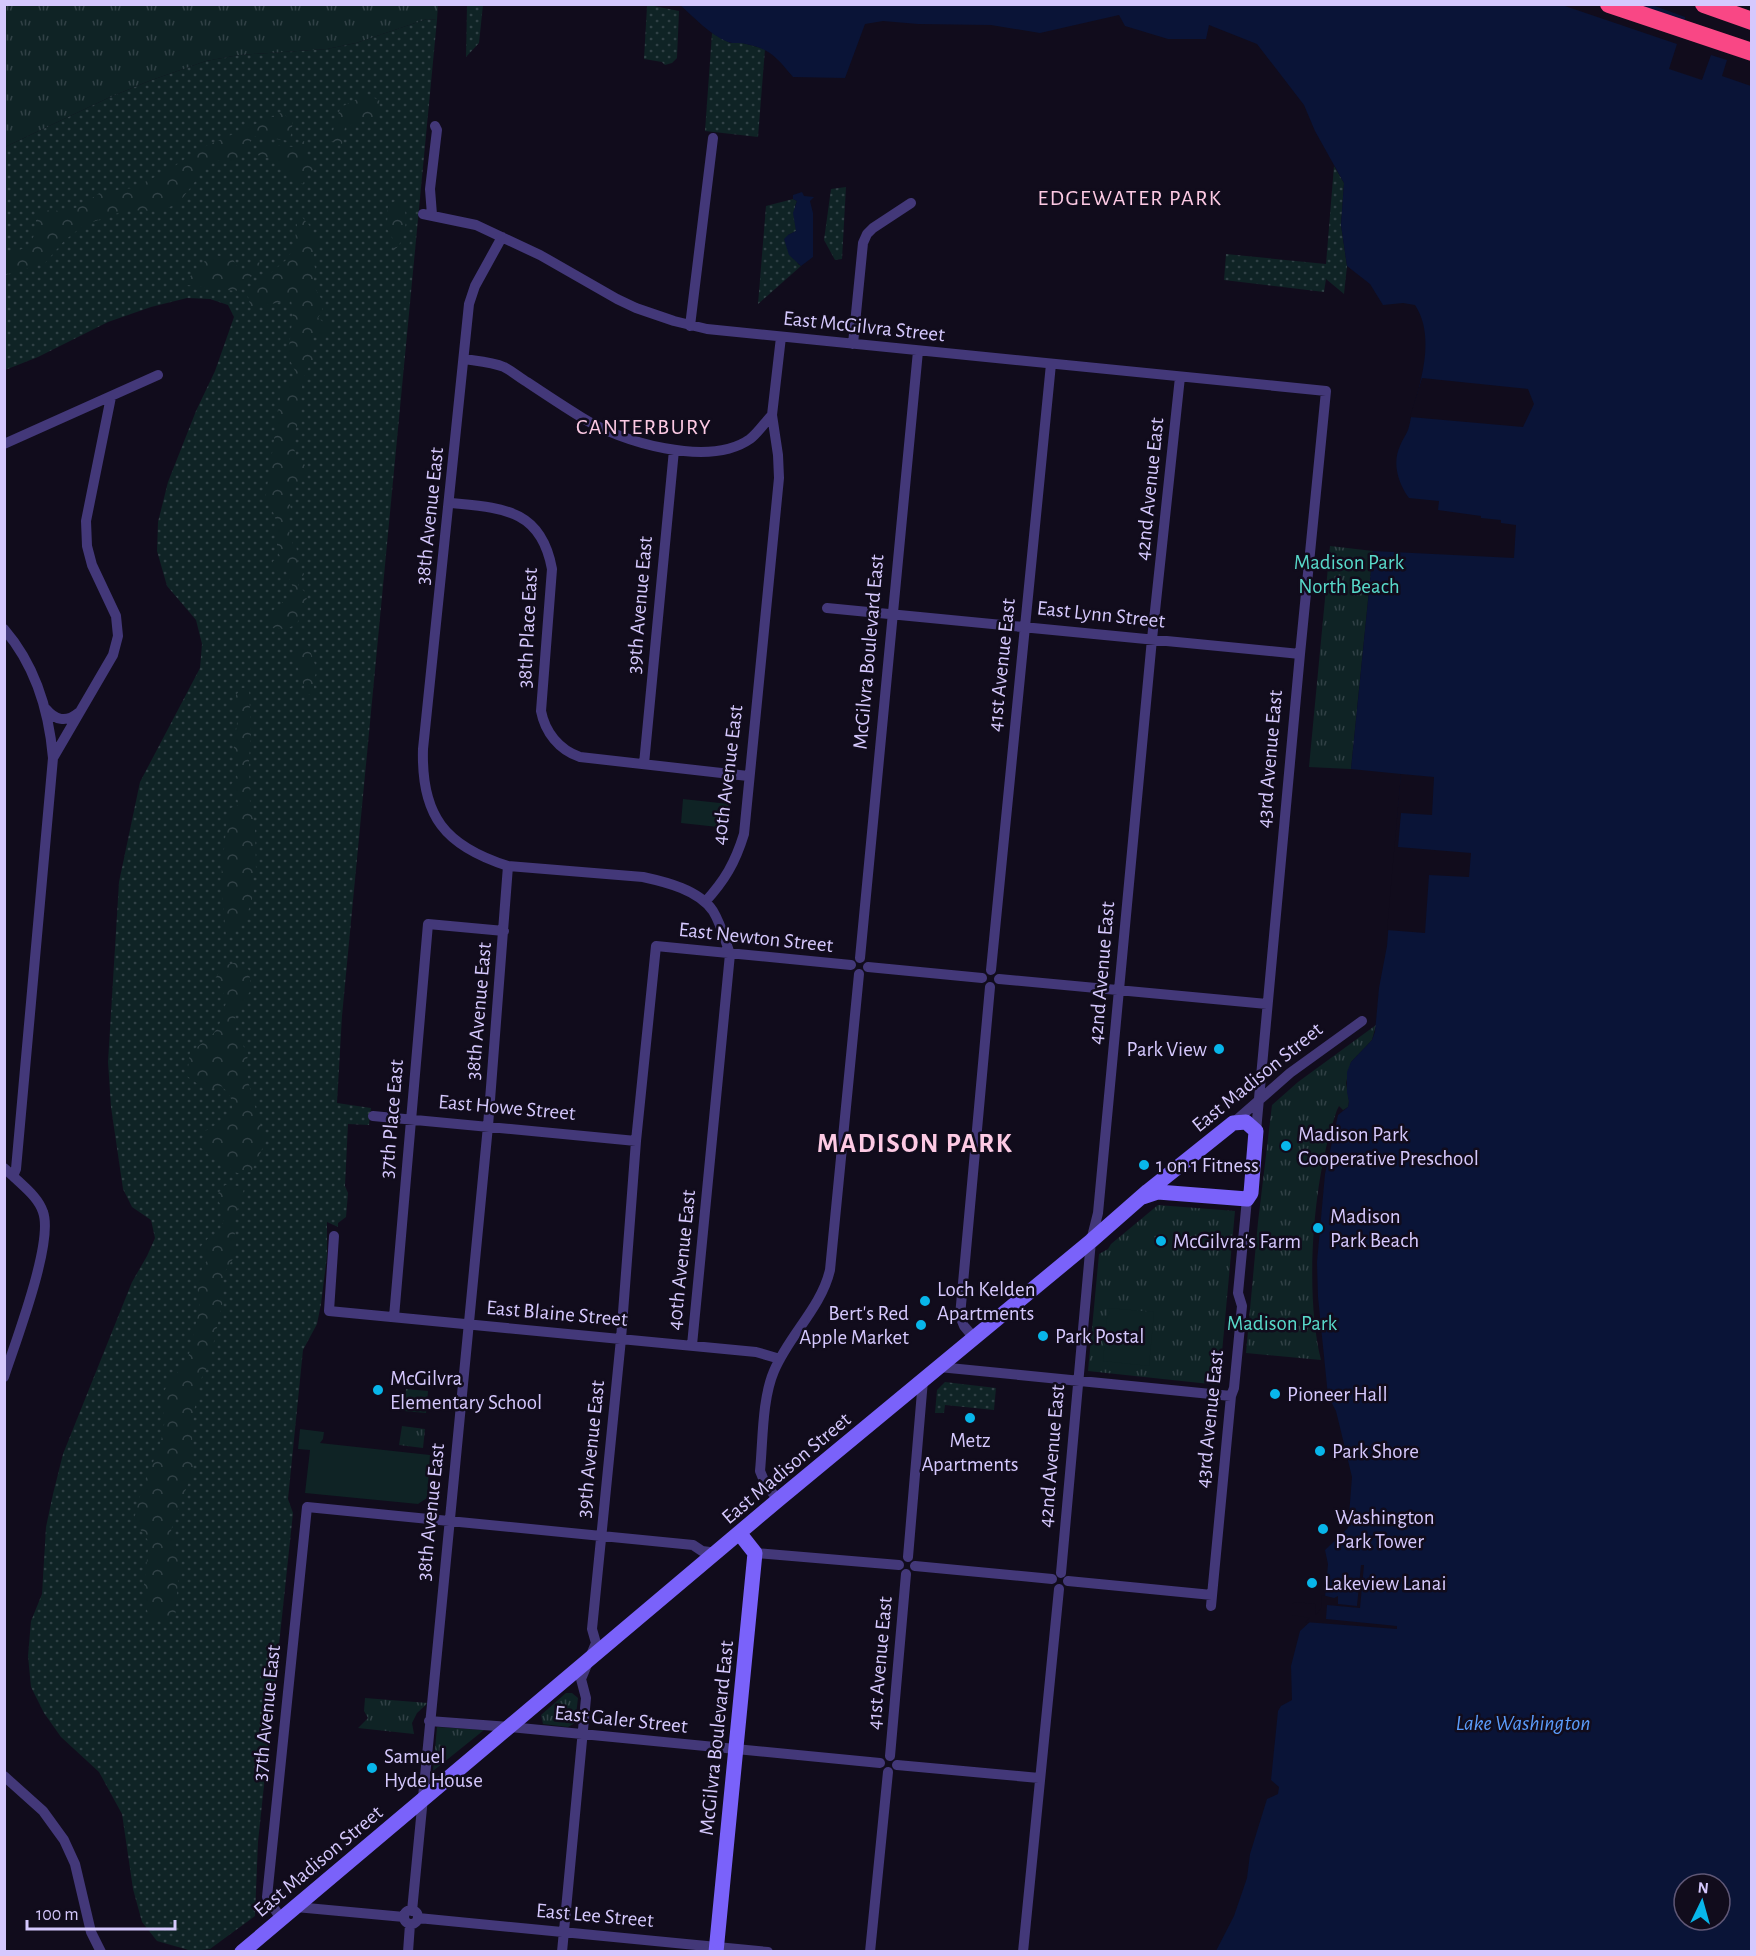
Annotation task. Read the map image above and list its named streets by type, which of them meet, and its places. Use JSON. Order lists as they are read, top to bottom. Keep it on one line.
{"streets":{"street":["East McGilvra Street","42nd Avenue East","38th Avenue East","39th Avenue East","East Lynn Street","38th Place East","McGilvra Boulevard East","41st Avenue East","43rd Avenue East","40th Avenue East","East Newton Street","East Madison Street","East Howe Street","37th Place East","East Blaine Street","37th Avenue East","East Galer Street","East Lee Street"]},"crossings":[["East McGilvra Street","42nd Avenue East"],["East McGilvra Street","38th Avenue East"],["East McGilvra Street","McGilvra Boulevard East"],["East McGilvra Street","41st Avenue East"],["East McGilvra Street","43rd Avenue East"],["East McGilvra Street","40th Avenue East"],["42nd Avenue East","East Lynn Street"],["42nd Avenue East","43rd Avenue East"],["42nd Avenue East","East Madison Street"],["38th Avenue East","38th Place East"],["38th Avenue East","East Madison Street"],["38th Avenue East","East Howe Street"],["38th Avenue East","37th Place East"],["38th Avenue East","East Blaine Street"],["38th Avenue East","37th Avenue East"],["38th Avenue East","East Galer Street"],["38th Avenue East","East Lee Street"],["39th Avenue East","38th Place East"],["39th Avenue East","East Newton Street"],["39th Avenue East","East Madison Street"],["39th Avenue East","East Howe Street"],["39th Avenue East","East Blaine Street"],["39th Avenue East","East Galer Street"],["39th Avenue East","East Lee Street"],["East Lynn Street","McGilvra Boulevard East"],["East Lynn Street","41st Avenue East"],["East Lynn Street","43rd Avenue East"],["McGilvra Boulevard East","East Newton Street"],["McGilvra Boulevard East","East Madison Street"],["McGilvra Boulevard East","East Blaine Street"],["McGilvra Boulevard East","East Galer Street"],["McGilvra Boulevard East","East Lee Street"],["41st Avenue East","East Newton Street"],["41st Avenue East","East Galer Street"],["43rd Avenue East","East Madison Street"],["40th Avenue East","East Newton Street"],["40th Avenue East","East Blaine Street"],["East Madison Street","37th Avenue East"],["East Madison Street","East Galer Street"],["East Madison Street","East Lee Street"],["East Howe Street","37th Place East"],["37th Place East","East Blaine Street"]],"districts":["EDGEWATER PARK","CANTERBURY","MADISON PARK"],"water":["Lake Washington"],"parks":["Madison Park North Beach","Madison Park"],"places":["Park View","Madison Park Cooperative Preschool","1 on 1 Fitness","Madison Park Beach","McGilvra's Farm","Loch Kelden Apartments","Bert's Red Apple Market","Park Postal","McGilvra Elementary School","Pioneer Hall","Metz Apartments","Park Shore","Washington Park Tower","Lakeview Lanai","Samuel Hyde House"],"scale_bar":"100 m","north":"top"}
